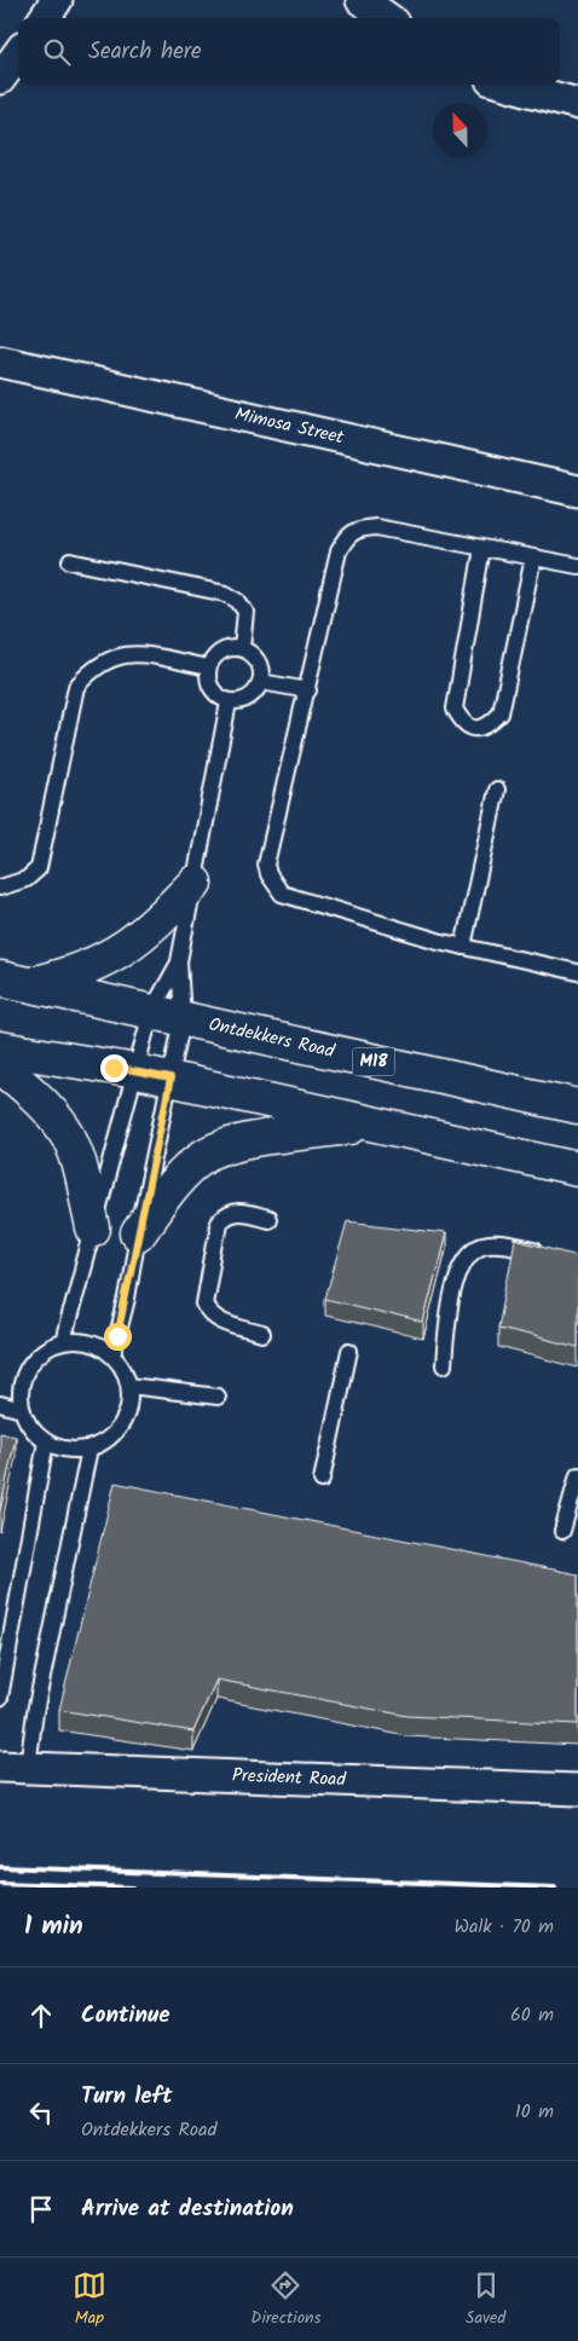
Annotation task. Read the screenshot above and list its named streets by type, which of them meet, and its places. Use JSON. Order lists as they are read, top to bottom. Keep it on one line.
{"streets":{"main road":["Ontdekkers Road","M18"],"street":["Mimosa Street","President Road"]},"north":"top","page":{"search":"Search here","heading":["1 min","Walk · 70 m"],"list":[["Continue","60 m"],["Turn left","Ontdekkers Road","10 m"],"Arrive at destination"],"nav":["Map","Directions","Saved"]}}
